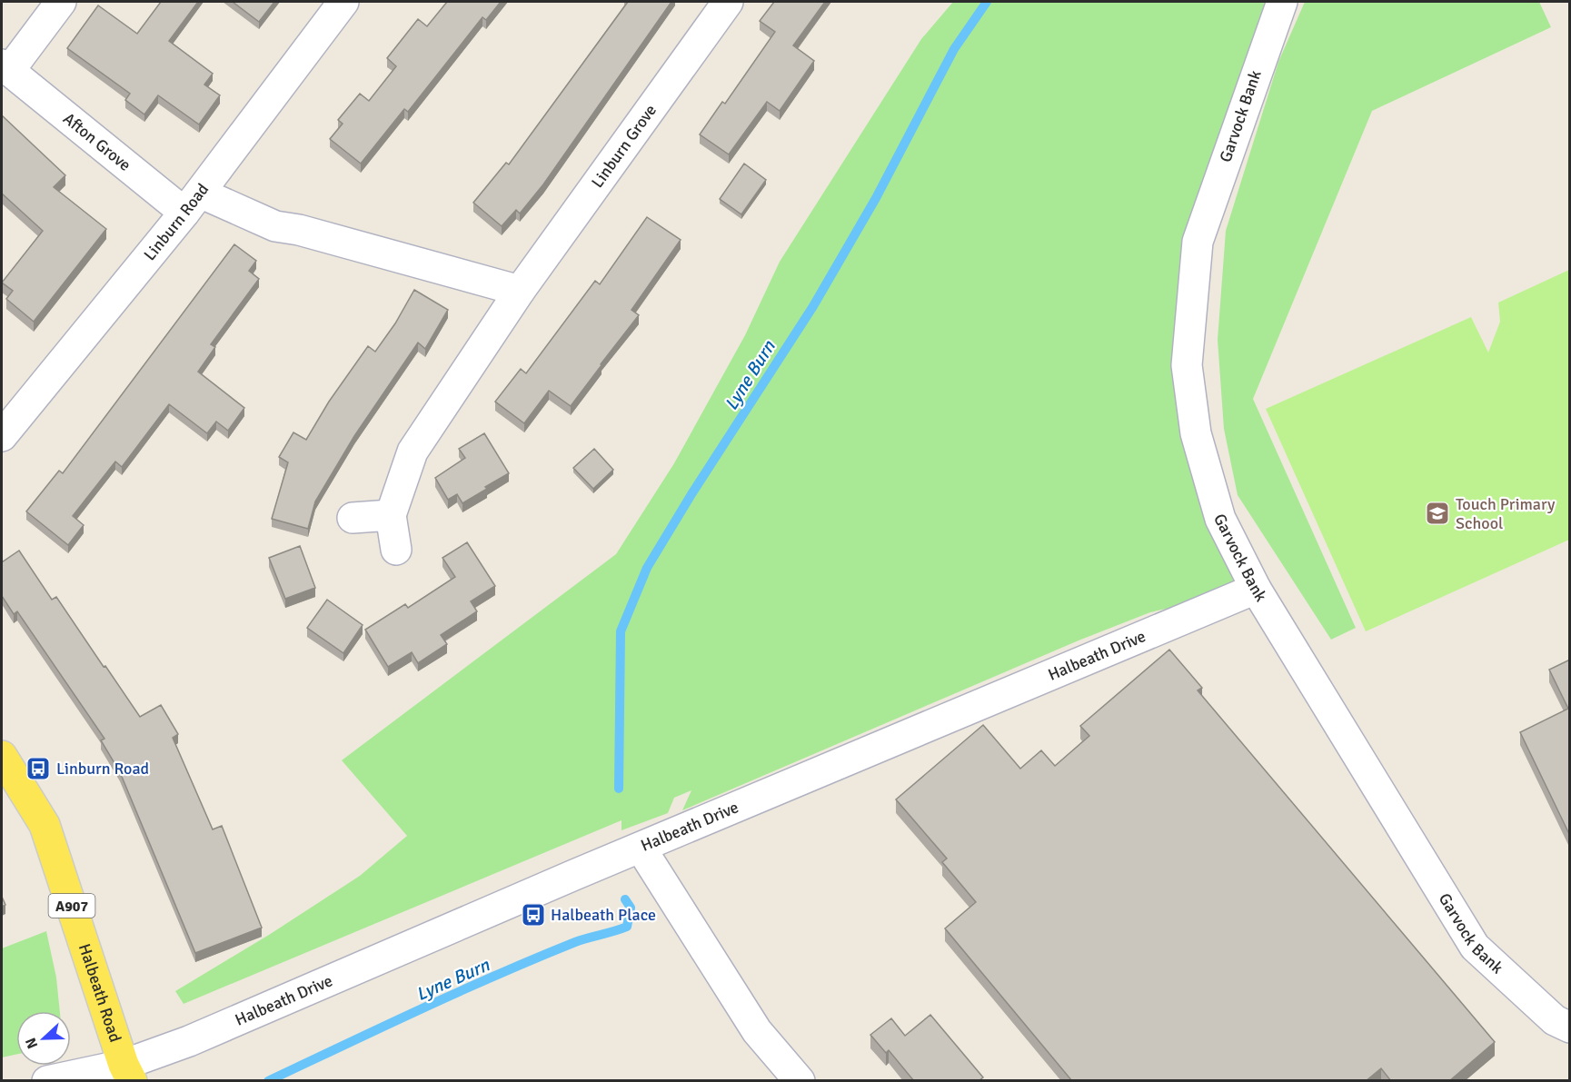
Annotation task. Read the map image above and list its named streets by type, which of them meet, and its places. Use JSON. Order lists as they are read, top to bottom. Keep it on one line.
{"streets":{"main road":["A907","Halbeath Road"],"street":["Garvock Bank","Afton Grove","Linburn Grove","Linburn Road","Halbeath Drive"]},"crossings":[["Garvock Bank","Halbeath Drive"],["Afton Grove","Linburn Road"],["Halbeath Drive","Halbeath Road"]],"water":["Lyne Burn"],"places":{"school or university":["Touch Primary School"],"bus stop":["Linburn Road","Halbeath Place"]},"north":"left"}
